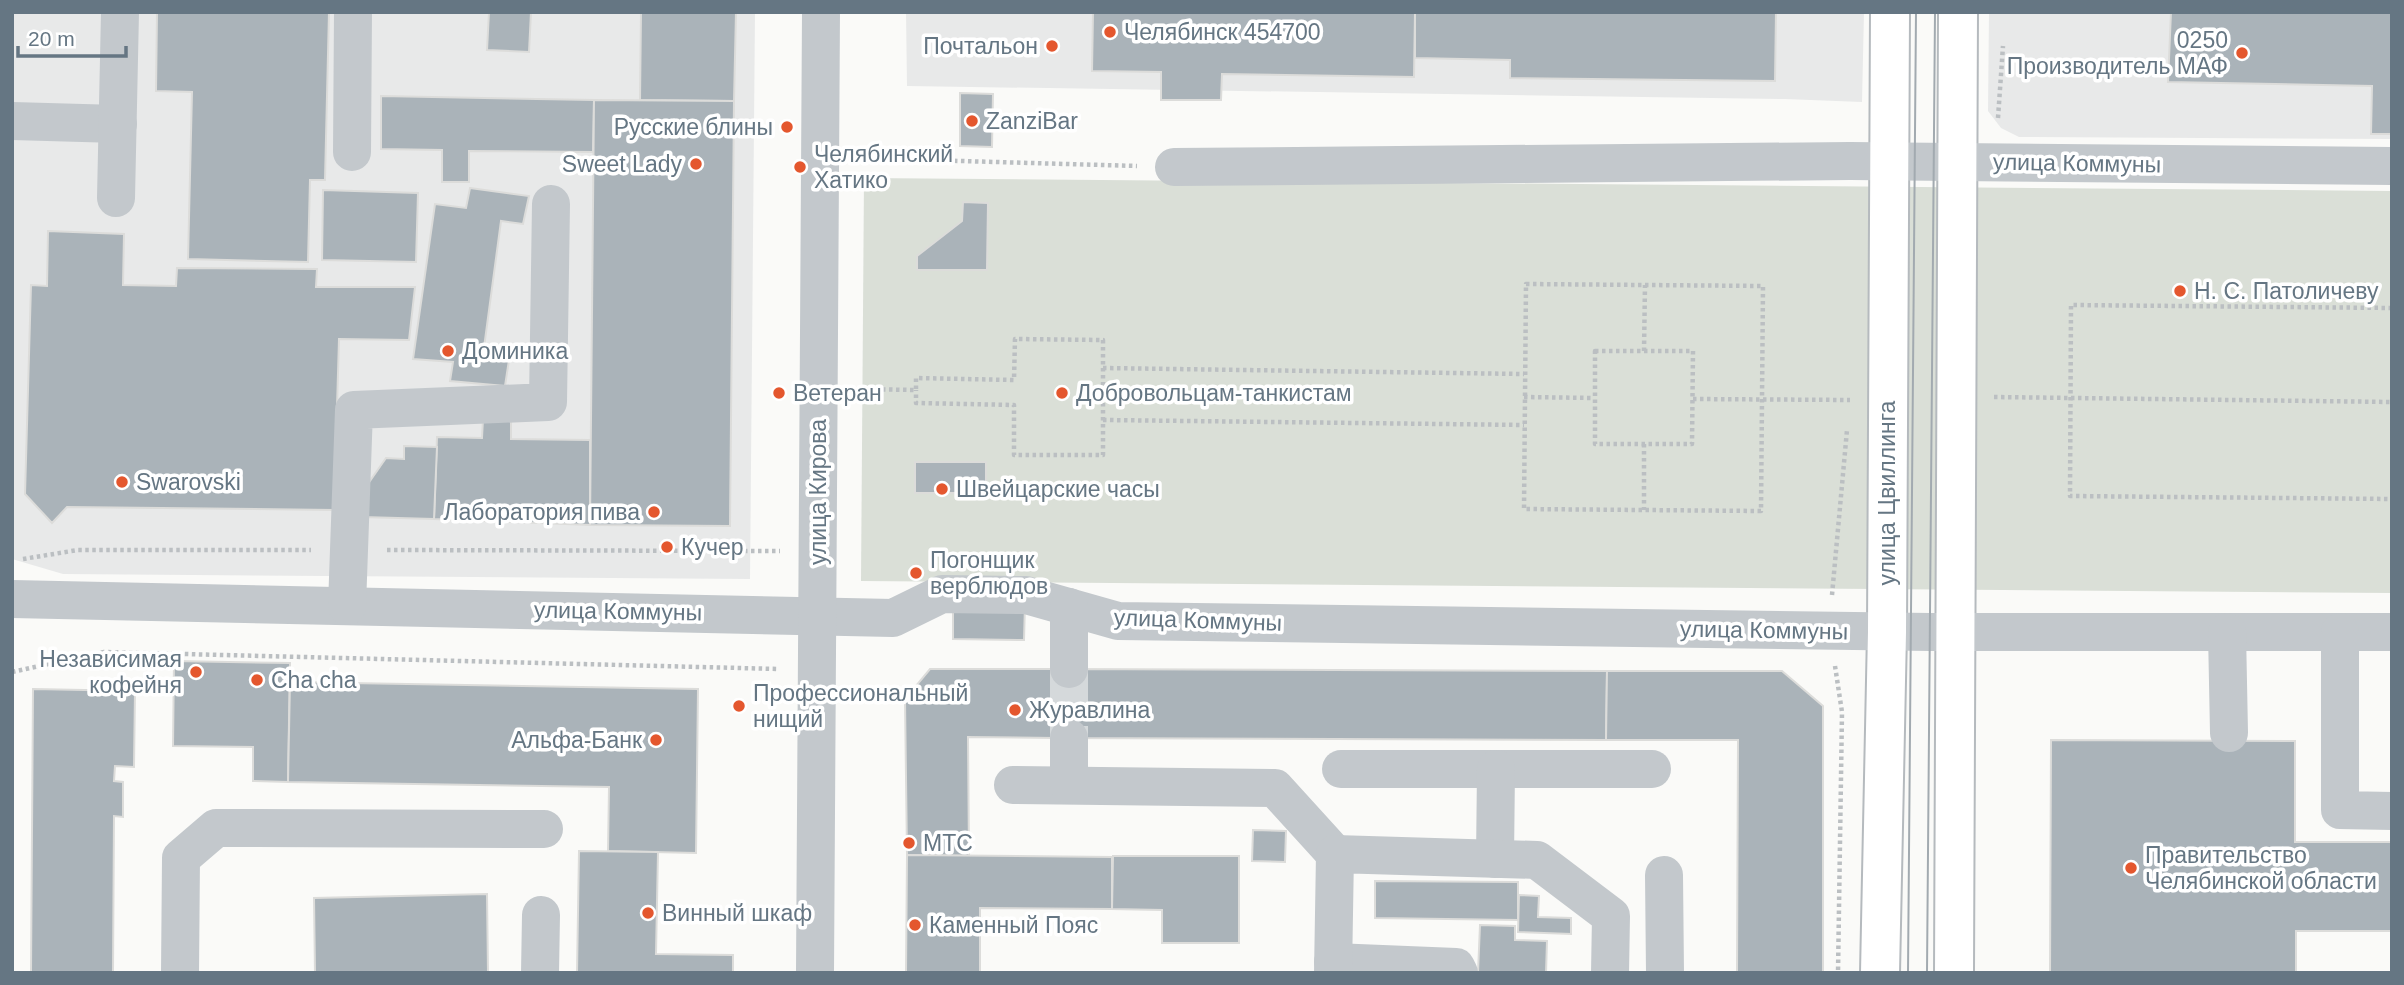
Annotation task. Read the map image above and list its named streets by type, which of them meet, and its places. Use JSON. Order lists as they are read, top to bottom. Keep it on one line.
{"streets":{"main road":["улица Цвиллинга"],"street":["улица Коммуны","улица Кирова"]},"crossings":[["улица Коммуны","улица Кирова"],["улица Коммуны","улица Цвиллинга"]],"places":["Челябинск 454700","Почтальон","0250 Производитель МАФ","ZanziBar","Русские блины","Sweet Lady","Челябинский Хатико","Н. С. Патоличеву","Доминика","Ветеран","Добровольцам-танкистам","Swarovski","Швейцарские часы","Лаборатория пива","Кучер","Погонщик верблюдов","Независимая кофейня","Cha cha","Профессиональный нищий","Журавлина","Альфа-Банк","МТС","Правительство Челябинской области","Винный шкаф","Каменный Пояс"],"scale_bar":"20 m"}
